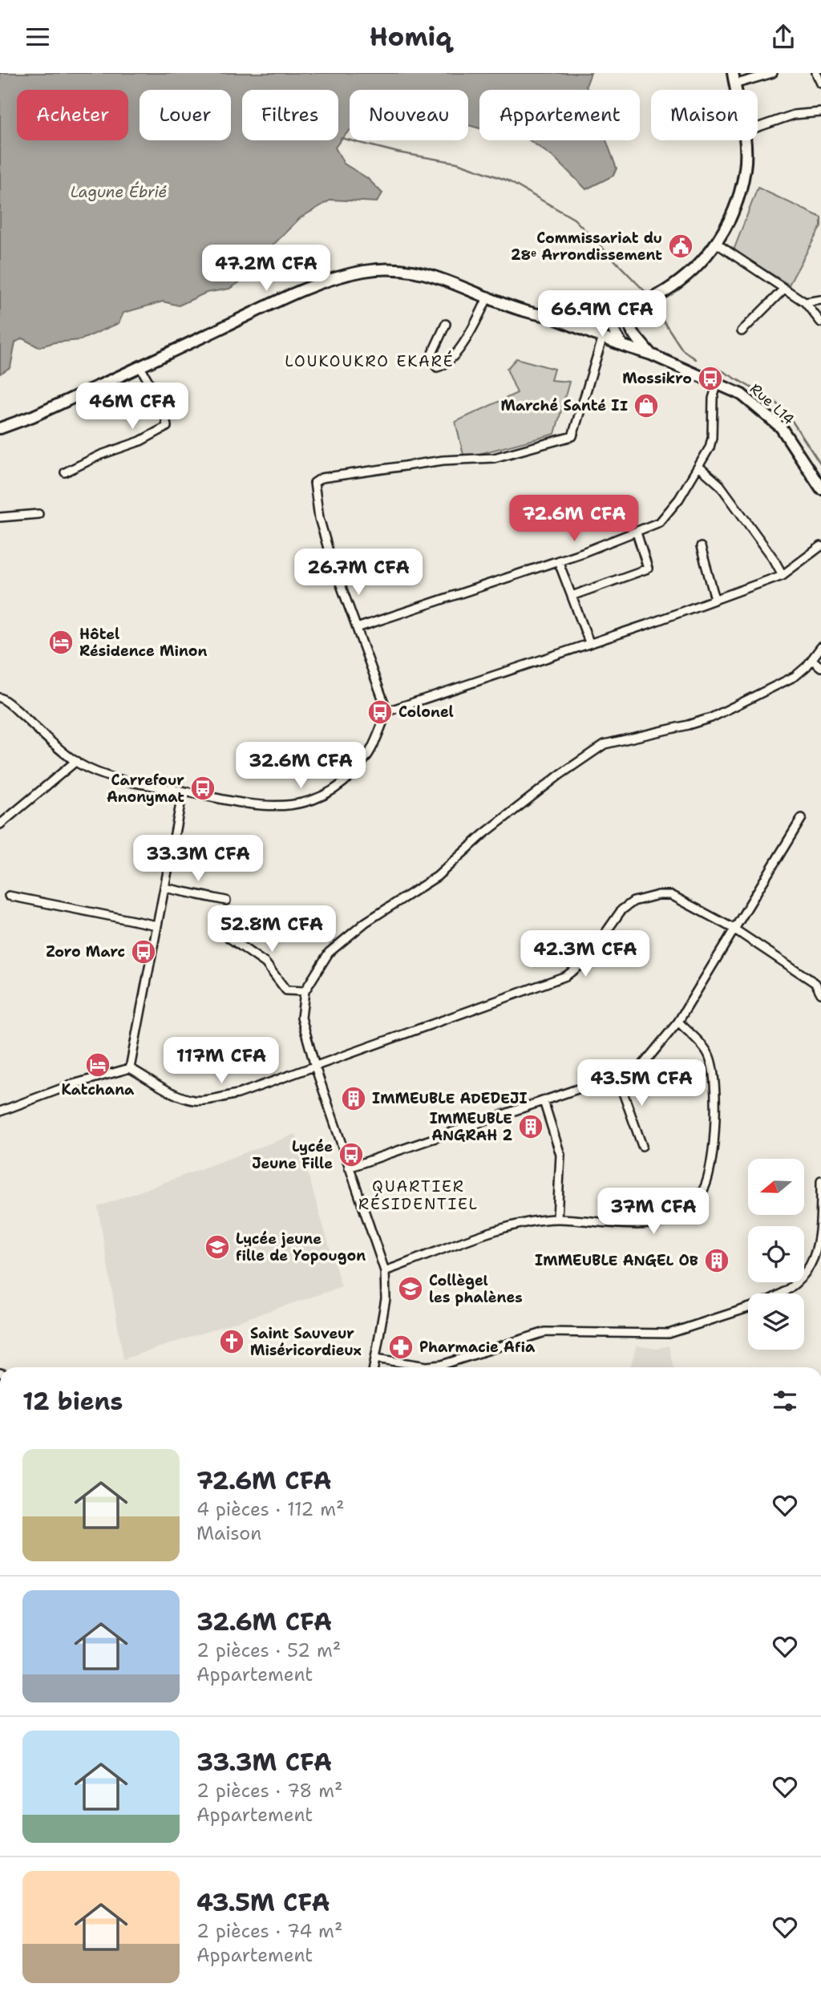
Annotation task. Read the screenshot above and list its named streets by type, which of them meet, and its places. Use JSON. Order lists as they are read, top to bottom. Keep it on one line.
{"streets":{"street":["Rue L14"]},"districts":["LOUKOUKRO EKARÉ","QUARTIER RÉSIDENTIEL"],"water":["Lagune Ébrié"],"places":{"public building":["Commissariat du 28ᵉ Arrondissement"],"bus stop":["Mossikro","Colonel","Carrefour Anonymat","Zoro Marc","Lycée Jeune Fille"],"shop":["Marché Santé II"],"hotel":["Hôtel Résidence Minon","Katchana"],"building":["IMMEUBLE ADEDEJI","IMMEUBLE ANGRAH 2","IMMEUBLE ANGEL OB"],"school or university":["Lycée jeune fille de Yopougon","Collègel les phalènes"],"church":["Saint Sauveur Miséricordieux"],"pharmacy":["Pharmacie Afia"]},"north":"left","page":{"header":"Homiq","chip":["Acheter","Louer","Filtres","Nouveau","Appartement","Maison"],"price":["47.2M CFA","66.9M CFA","46M CFA","72.6M CFA","26.7M CFA","32.6M CFA","33.3M CFA","52.8M CFA","42.3M CFA","117M CFA","43.5M CFA","37M CFA"],"heading":"12 biens","list":[{"name":"72.6M CFA","note":"4 pièces · 112 m² · Maison"},{"name":"32.6M CFA","note":"2 pièces · 52 m² · Appartement"},{"name":"33.3M CFA","note":"2 pièces · 78 m² · Appartement"},{"name":"43.5M CFA","note":"2 pièces · 74 m² · Appartement"}]}}
